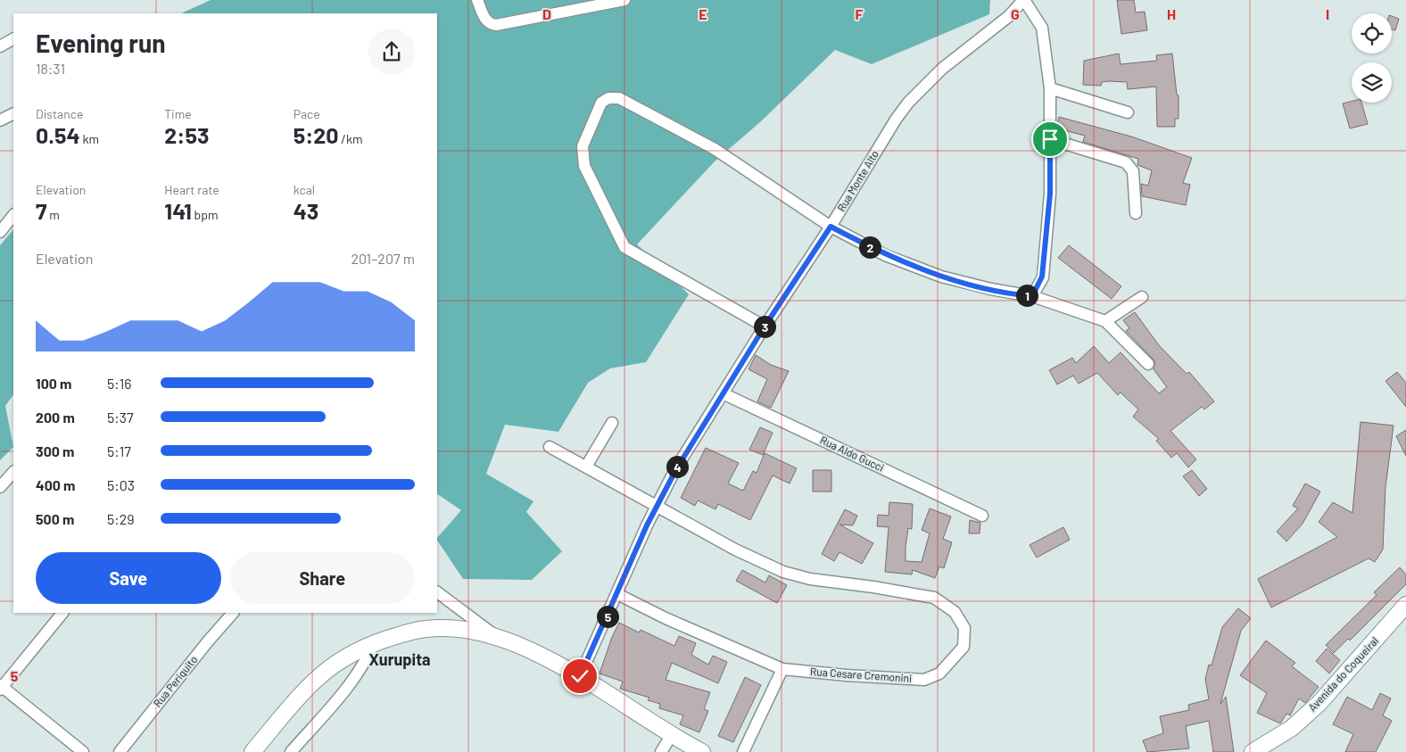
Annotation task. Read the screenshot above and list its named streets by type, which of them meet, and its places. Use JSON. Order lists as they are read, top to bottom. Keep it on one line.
{"streets":{"main road":["Avenida do Coqueiral"],"street":["Rua Monte Alto","Rua Aldo Gucci","Rua Cesare Cremonini","Rua Periquito"]},"crossings":[["Rua Monte Alto","Rua Aldo Gucci"],["Rua Monte Alto","Rua Cesare Cremonini"]],"districts":["Xurupita"],"page":{"heading":["Evening run","18:31"],"stats":[["Distance","0.54 km"],["Time","2:53"],["Pace","5:20 /km"],["Elevation","7 m"],["Heart rate","141 bpm"],["kcal","43"]],"pins":["2","1","3","4","5"],"chart":["Elevation","201–207 m"],"list":[{"name":"100 m","note":"5:16"},{"name":"200 m","note":"5:37"},{"name":"300 m","note":"5:17"},{"name":"400 m","note":"5:03"},{"name":"500 m","note":"5:29"}],"buttons":["Save","Share"]},"grid":{"columns":["D","E","F","G","H","I"],"rows":["5"]}}
